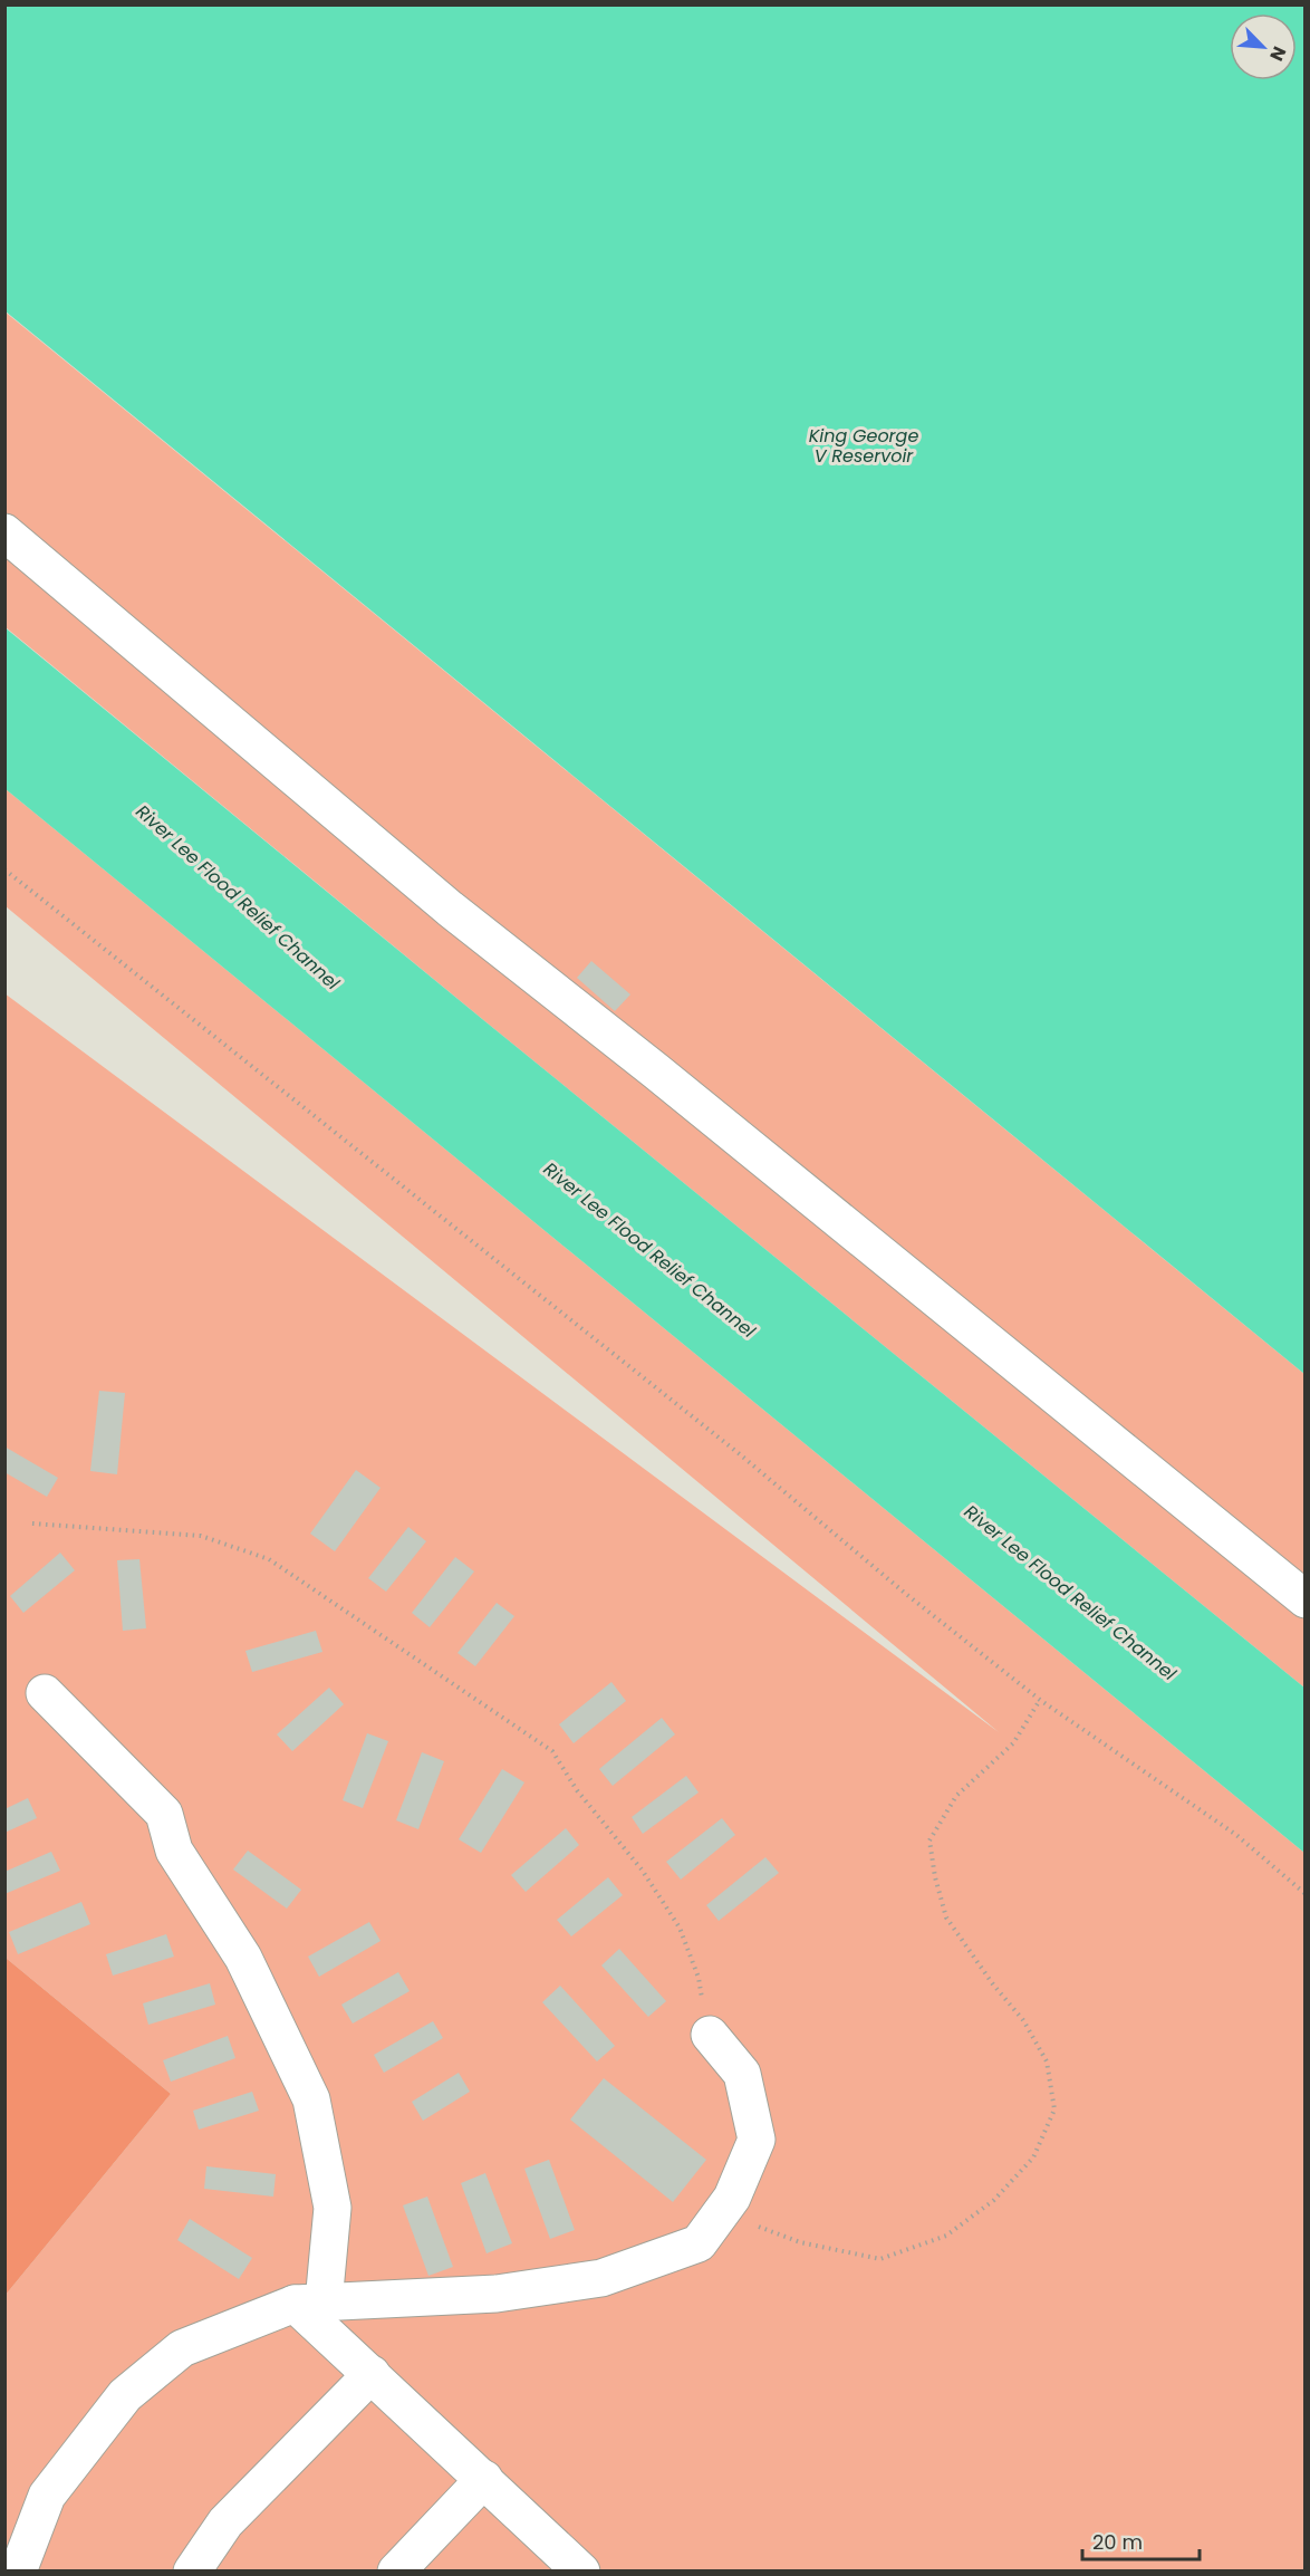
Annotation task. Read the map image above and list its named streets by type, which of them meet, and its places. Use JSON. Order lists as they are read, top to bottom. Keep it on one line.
{"water":["King George V Reservoir","River Lee Flood Relief Channel"],"scale_bar":"20 m","north":"bottom right"}
